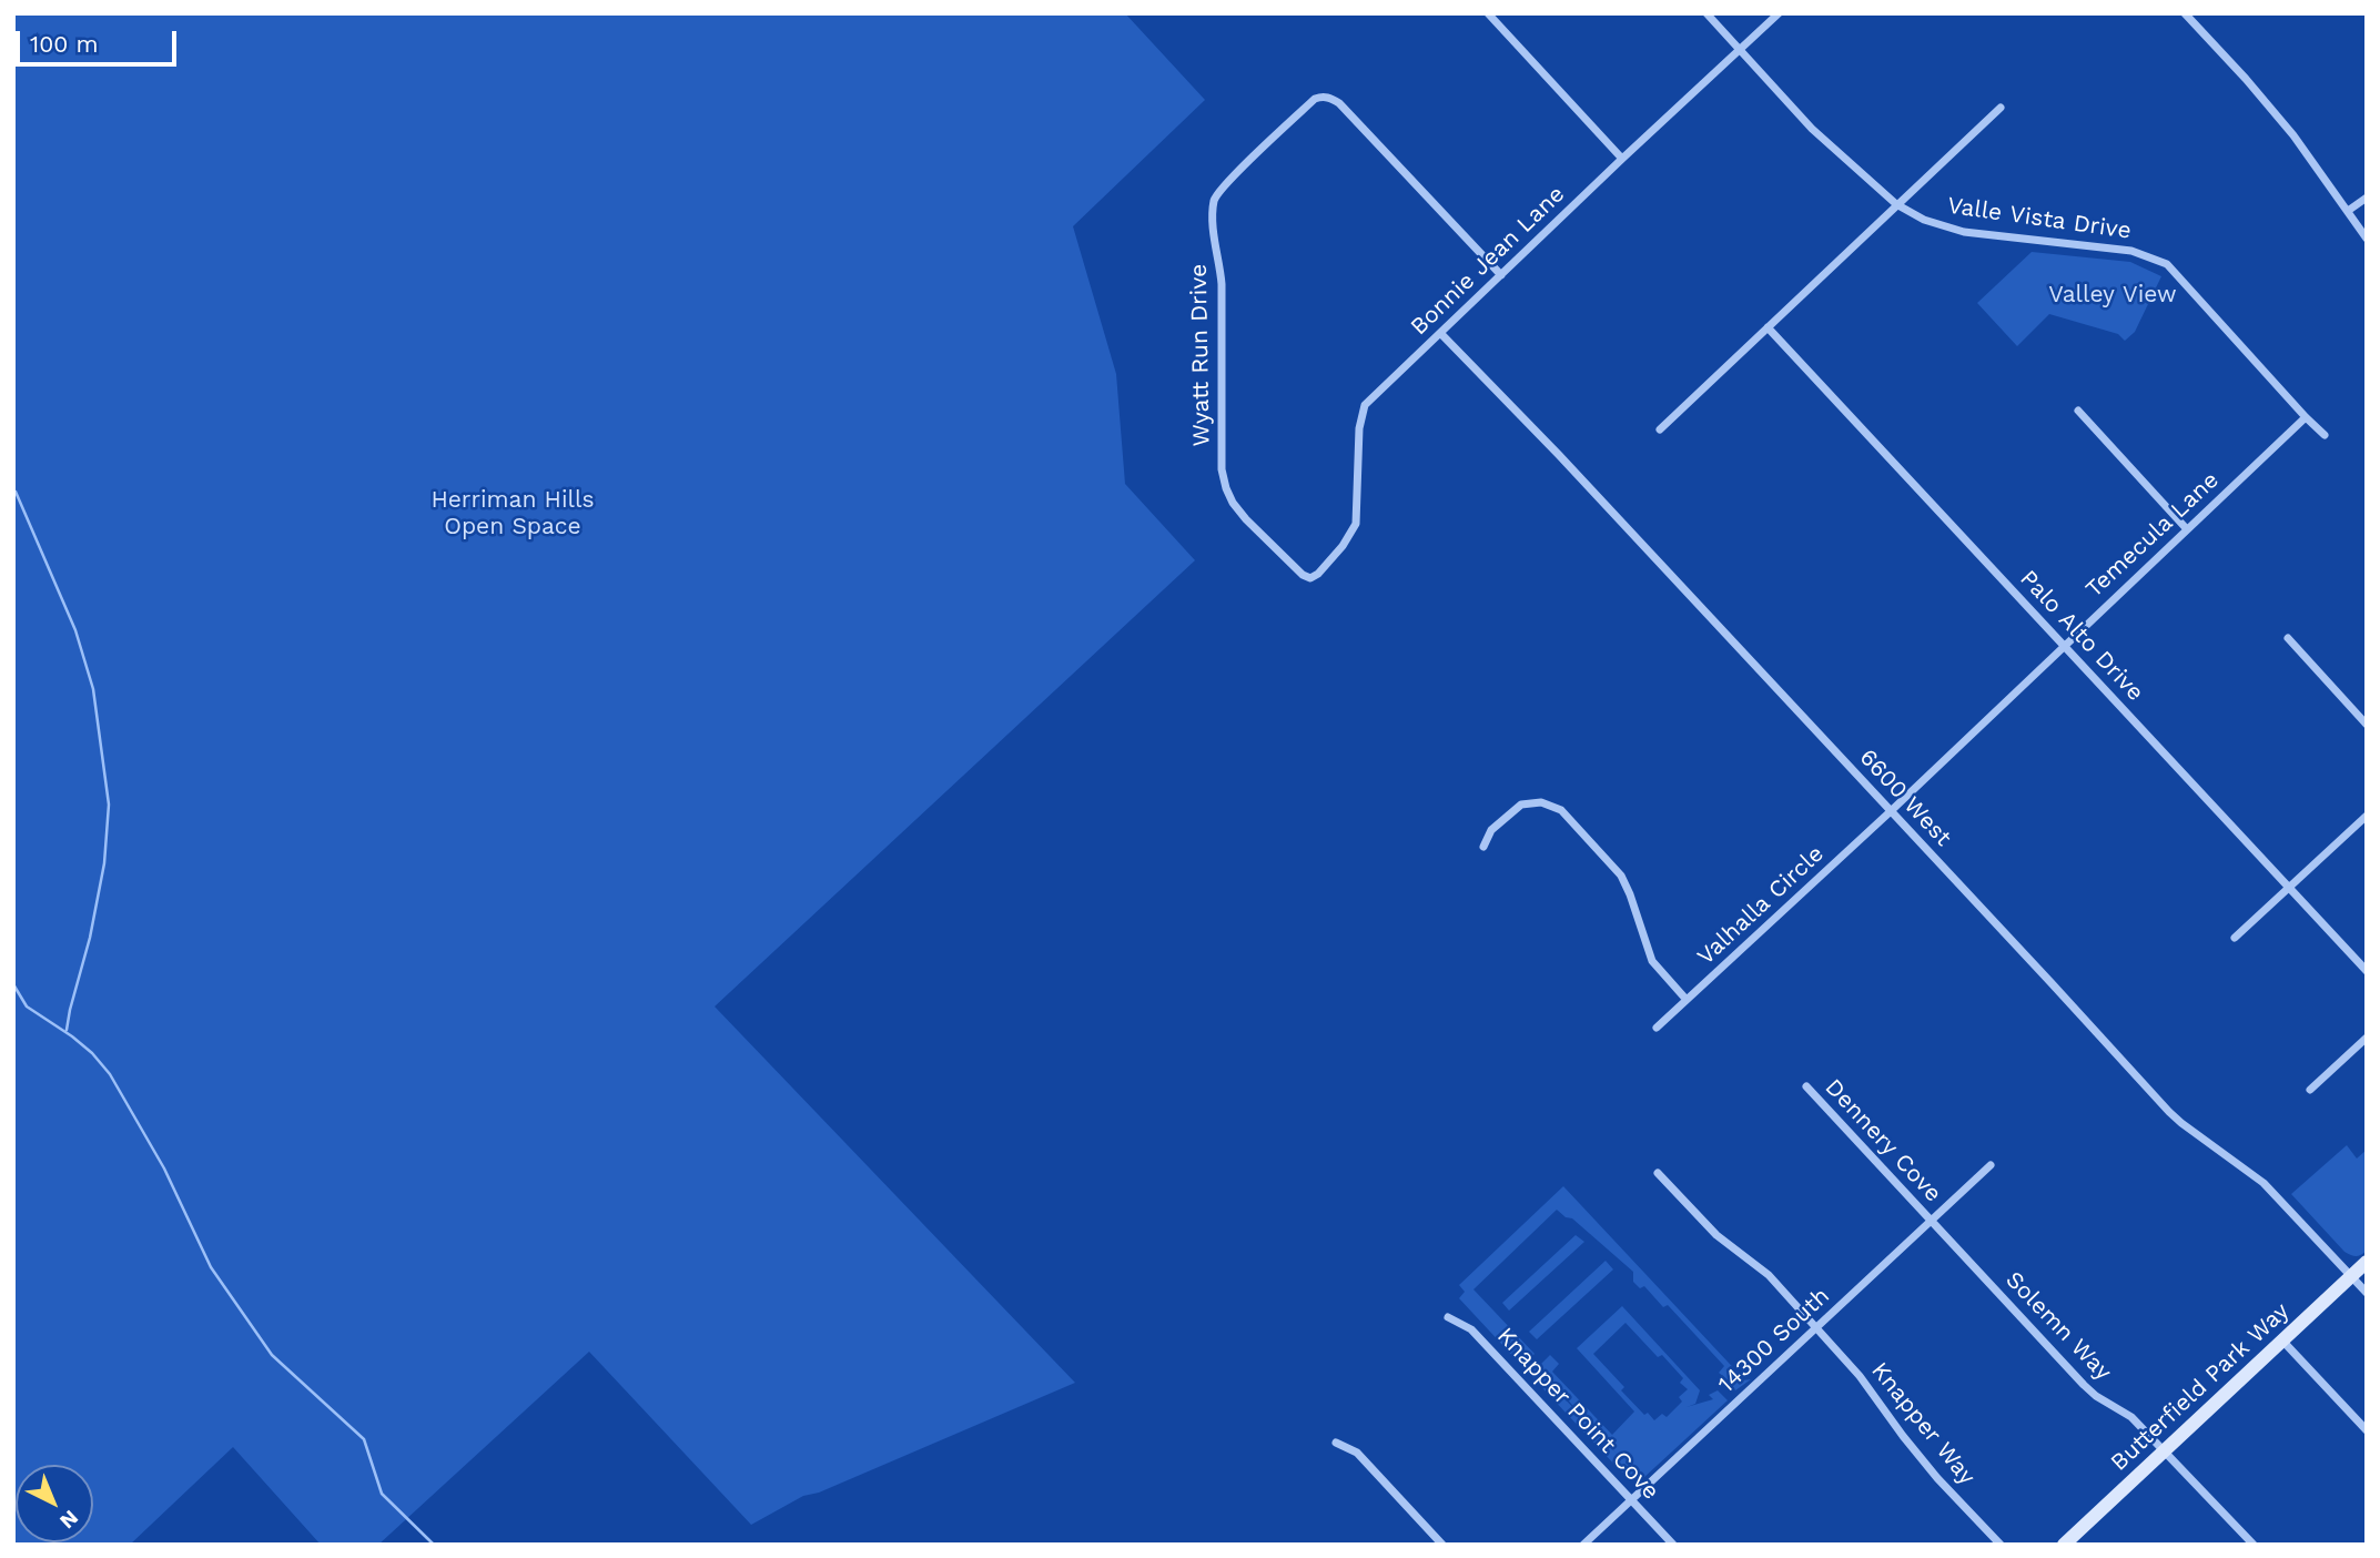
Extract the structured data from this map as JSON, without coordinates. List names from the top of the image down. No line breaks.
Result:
{"streets":{"street":["Valle Vista Drive","Bonnie Jean Lane","Wyatt Run Drive","Temecula Lane","Palo Alto Drive","6600 West","Valhalla Circle","Dennery Cove","Solemn Way","14300 South","Butterfield Park Way","Knapper Point Cove","Knapper Way"]},"crossings":[["Valle Vista Drive","Bonnie Jean Lane"],["Valle Vista Drive","Temecula Lane"],["Bonnie Jean Lane","Wyatt Run Drive"],["Bonnie Jean Lane","6600 West"],["Temecula Lane","Palo Alto Drive"],["Temecula Lane","6600 West"],["Temecula Lane","Valhalla Circle"],["6600 West","Valhalla Circle"],["6600 West","Butterfield Park Way"],["Dennery Cove","Solemn Way"],["Dennery Cove","14300 South"],["Solemn Way","14300 South"],["Solemn Way","Butterfield Park Way"],["14300 South","Knapper Point Cove"],["14300 South","Knapper Way"]],"parks":["Valley View","Herriman Hills Open Space"],"scale_bar":"100 m","north":"bottom right"}
